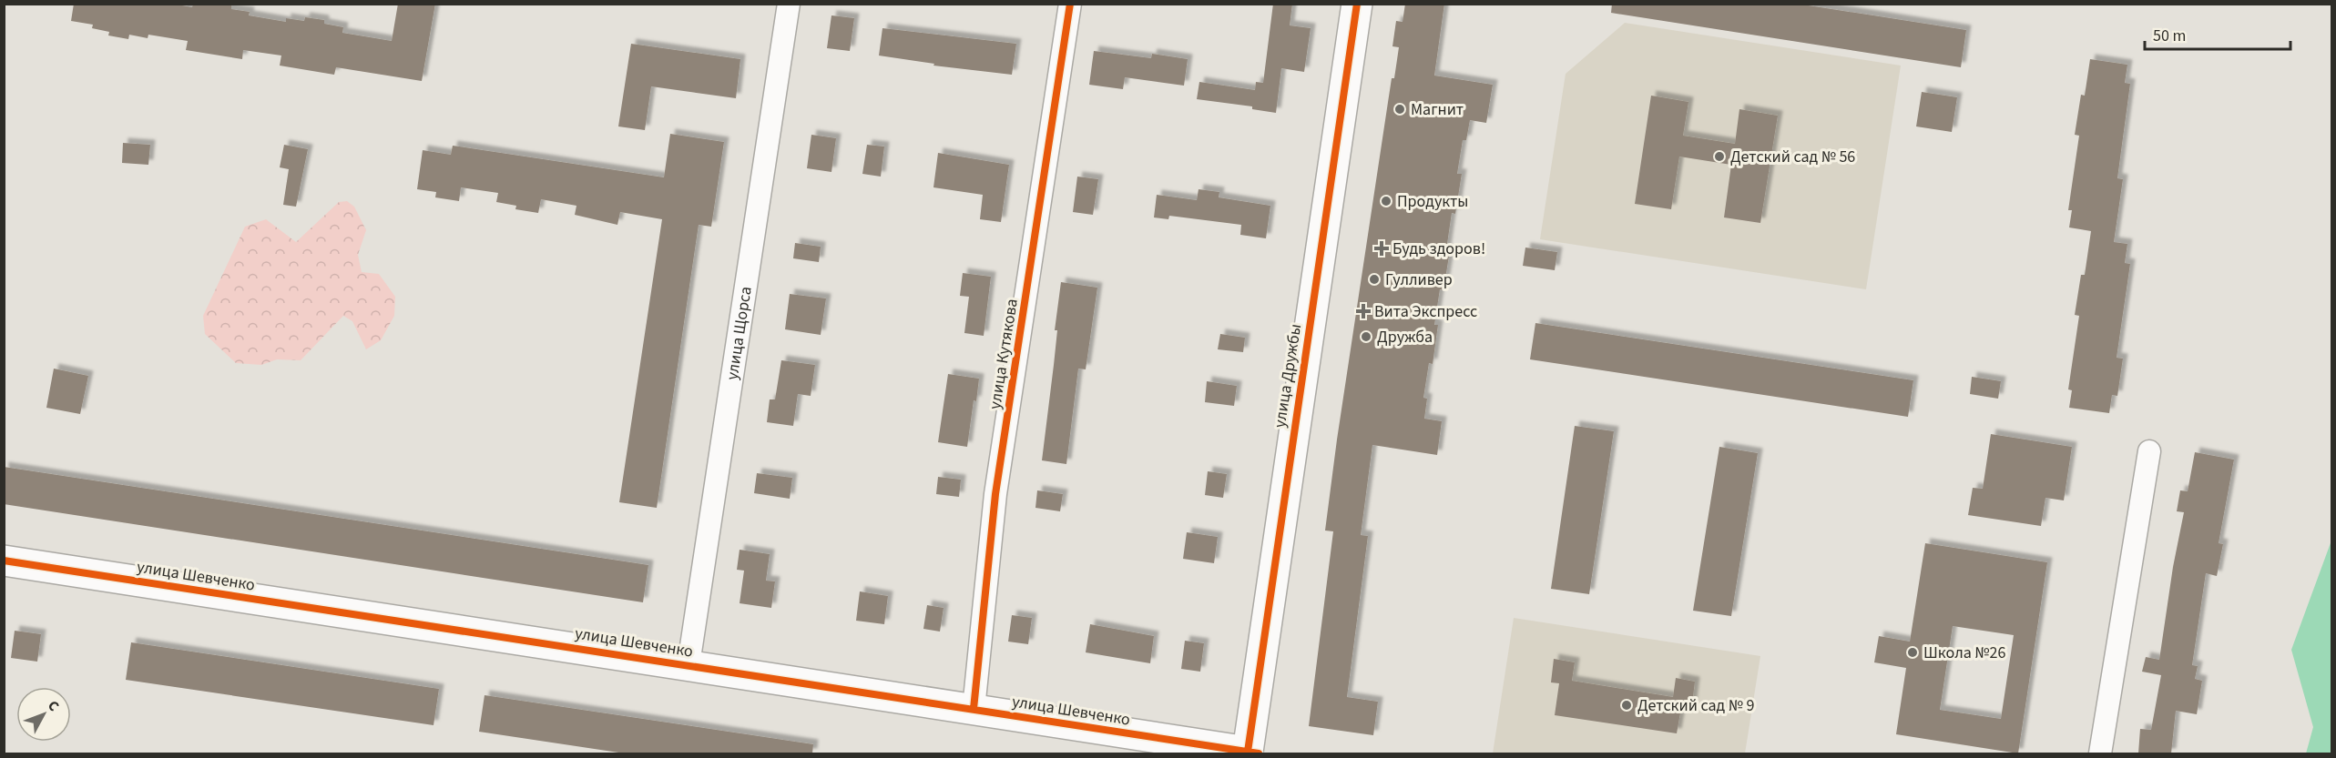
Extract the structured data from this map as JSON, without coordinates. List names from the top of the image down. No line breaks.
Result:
{"streets":{"street":["улица Щорса","улица Кутякова","улица Дружбы","улица Шевченко"]},"crossings":[["улица Щорса","улица Шевченко"],["улица Кутякова","улица Шевченко"],["улица Дружбы","улица Шевченко"]],"places":{"other":["Магнит","Детский сад № 56","Продукты","Гулливер","Дружба","Школа №26","Детский сад № 9"],"health":["Будь здоров!","Вита Экспресс"]},"scale_bar":"50 m","north":"top right"}
